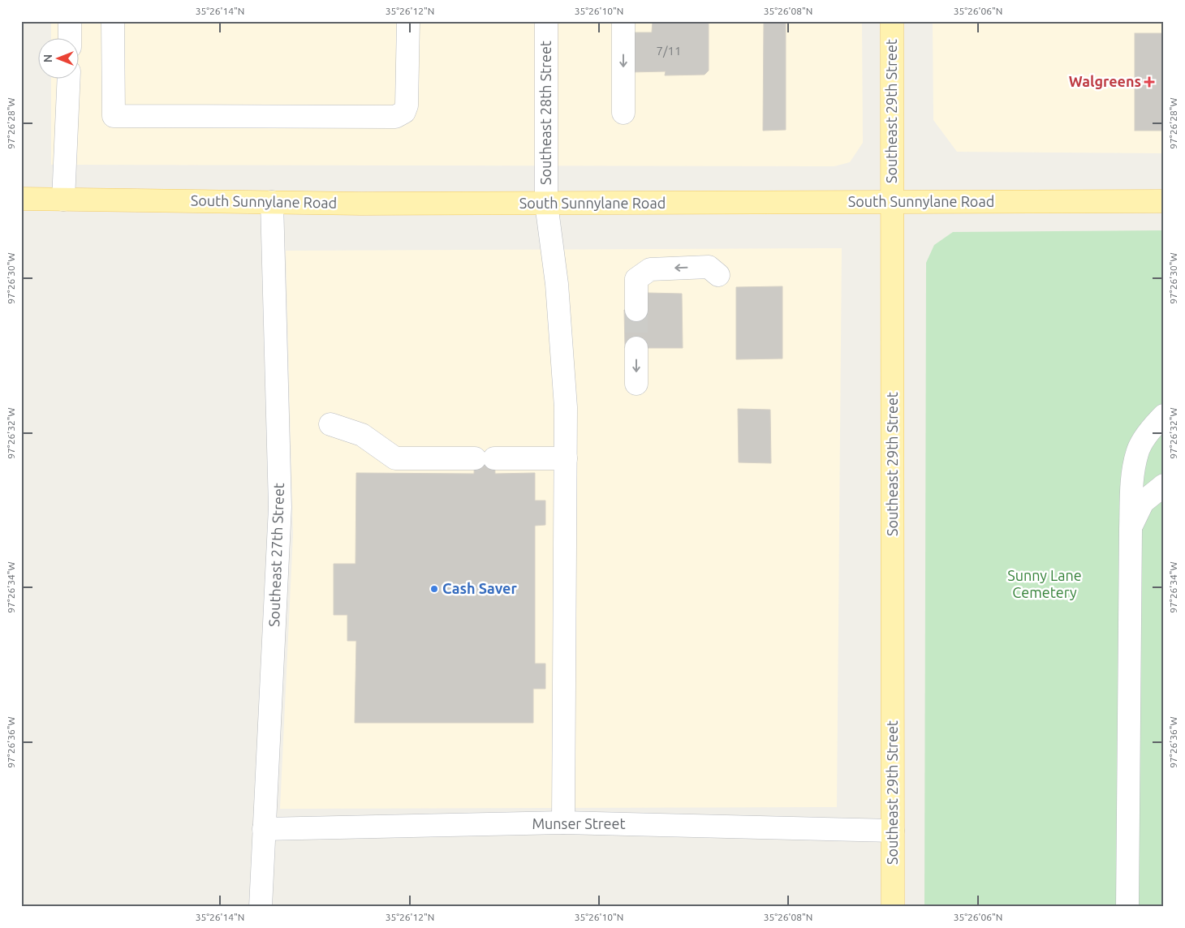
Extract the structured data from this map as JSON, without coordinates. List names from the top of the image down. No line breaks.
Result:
{"streets":{"main road":["Southeast 29th Street","South Sunnylane Road"],"street":["Southeast 28th Street","Southeast 27th Street","Munser Street"]},"crossings":[["Southeast 29th Street","South Sunnylane Road"],["Southeast 29th Street","Munser Street"],["Southeast 28th Street","South Sunnylane Road"],["Southeast 28th Street","Munser Street"],["South Sunnylane Road","Southeast 27th Street"],["Southeast 27th Street","Munser Street"]],"parks":["Sunny Lane Cemetery"],"places":{"health":["Walgreens"],"other":["Cash Saver"]},"house_numbers":["7/11"],"north":"left","coordinates":["35°26'14\"N","35°26'12\"N","35°26'10\"N","35°26'08\"N","35°26'06\"N","97°26'28\"W","97°26'30\"W","97°26'32\"W","97°26'34\"W","97°26'36\"W"]}
